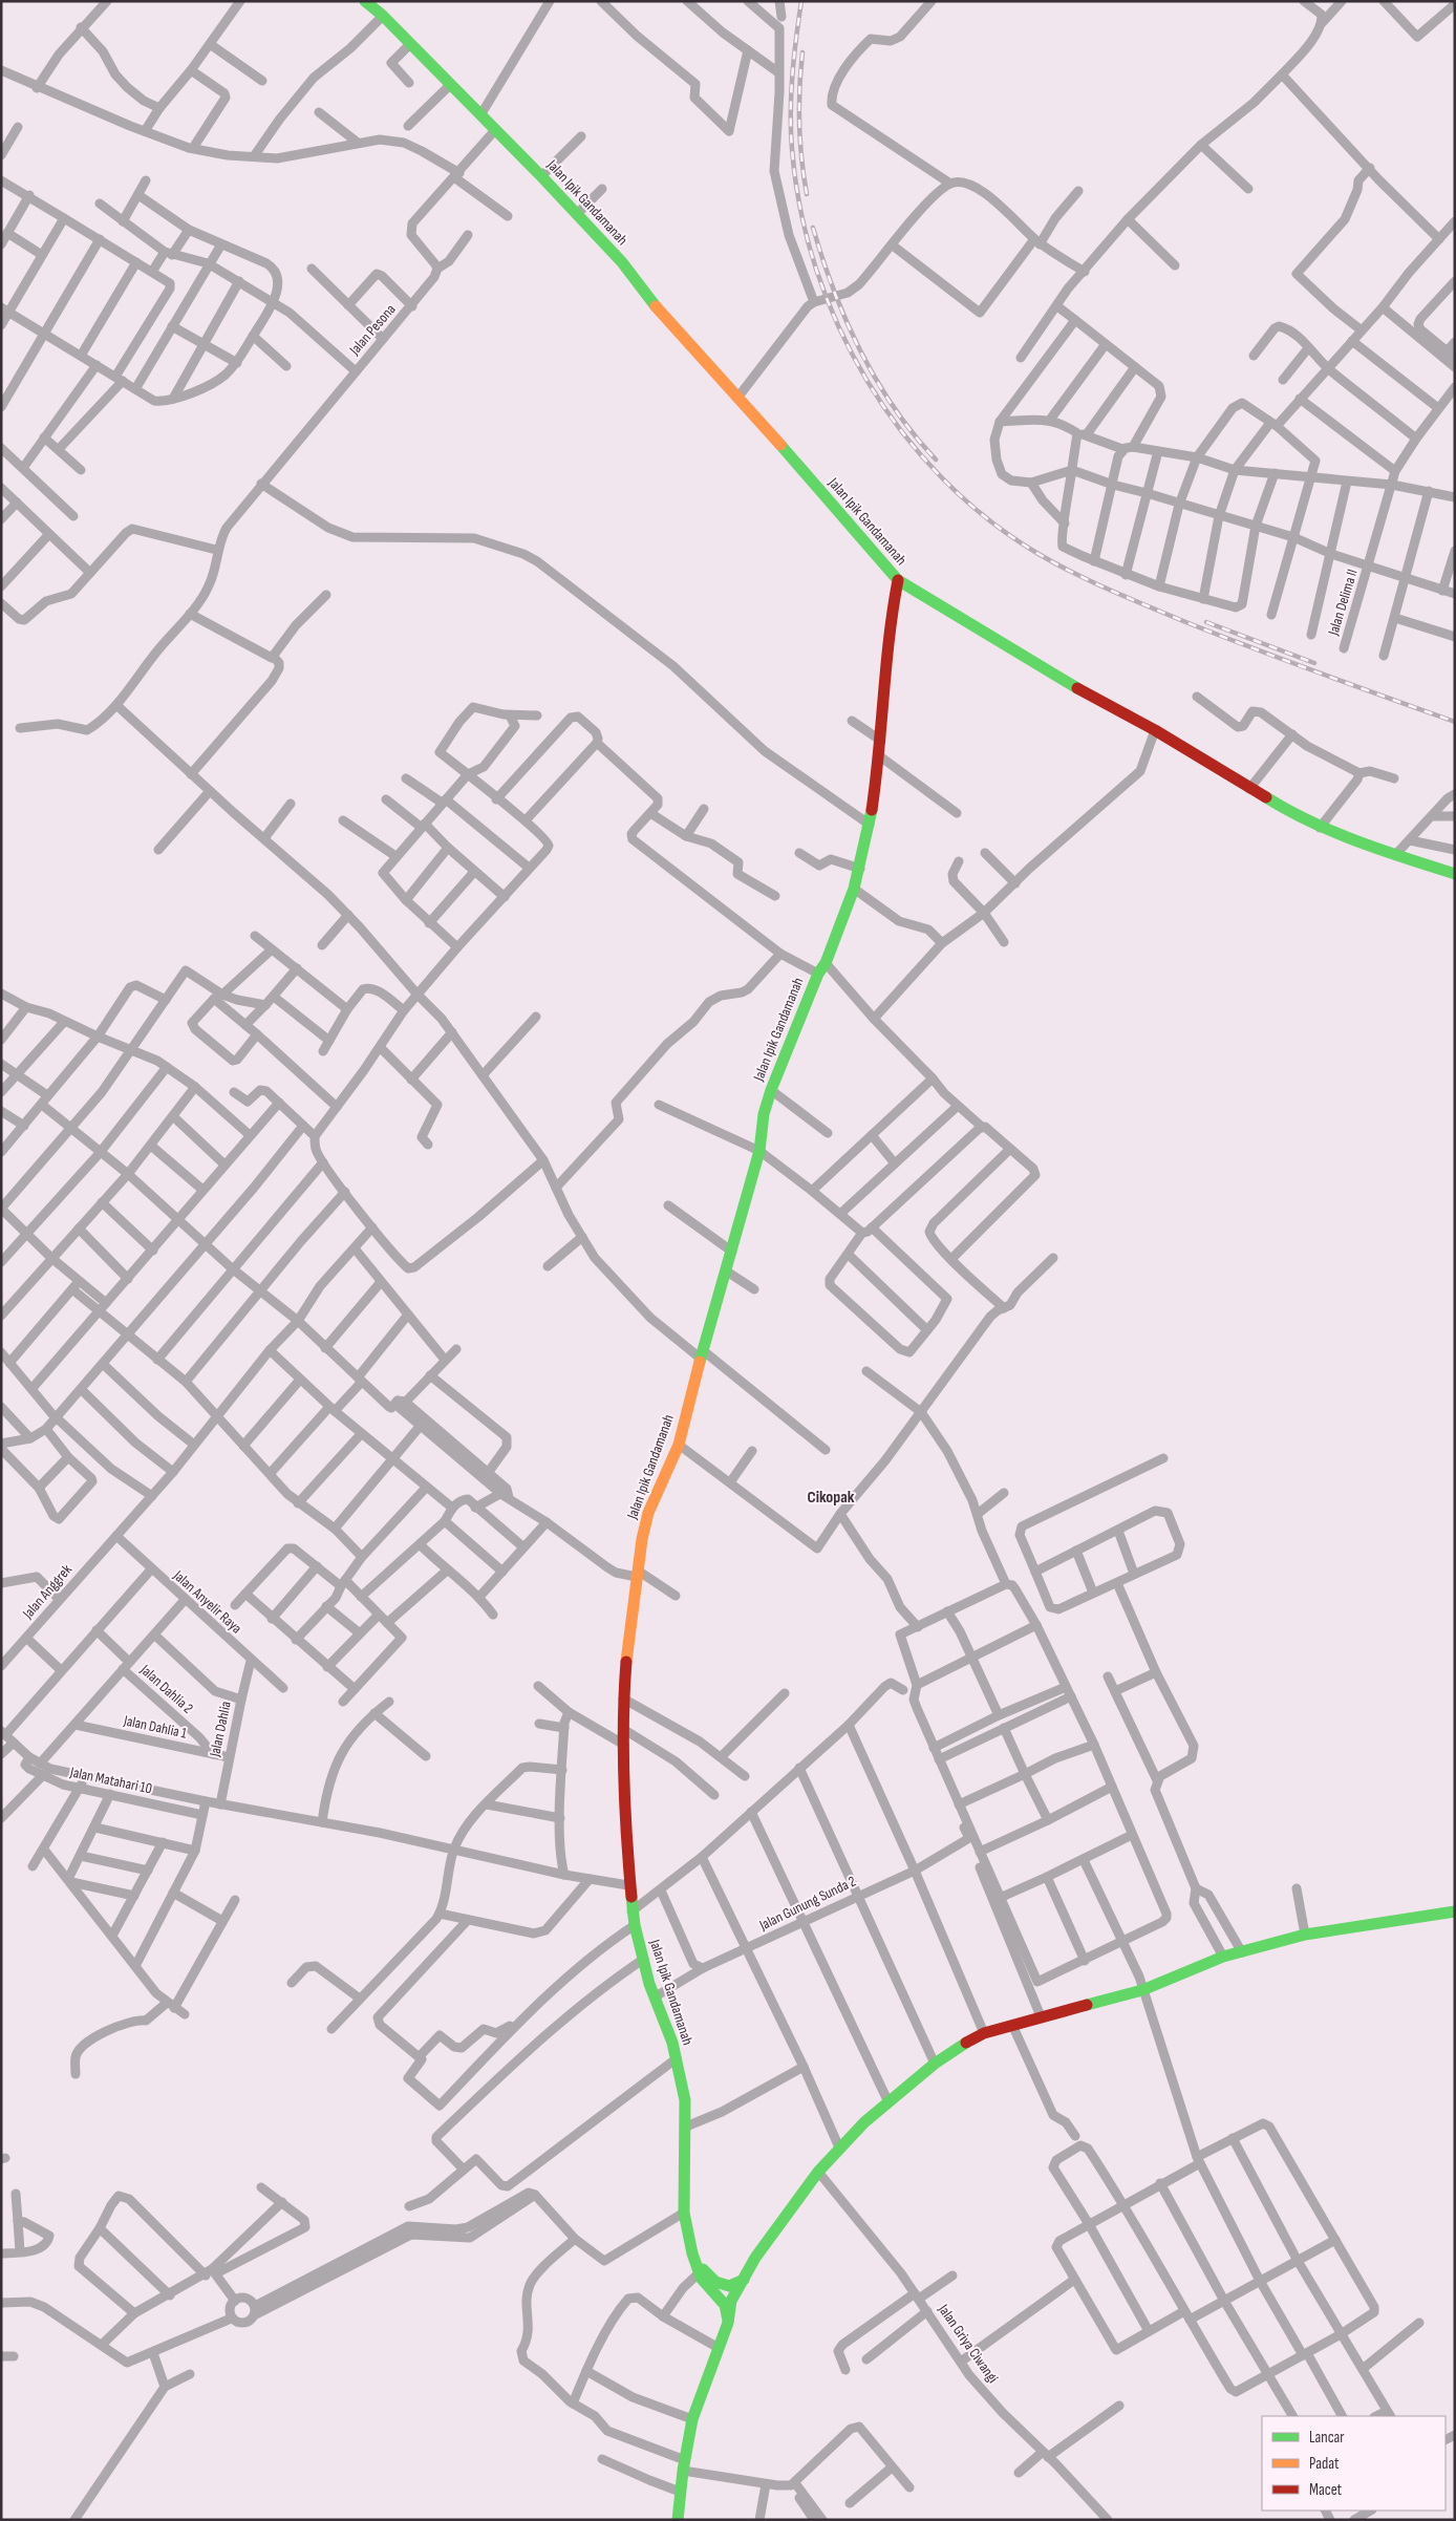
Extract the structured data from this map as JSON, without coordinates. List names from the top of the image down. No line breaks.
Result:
{"streets":{"street":["Jalan Ipik Gandamanah","Jalan Pesona","Jalan Delima II","Jalan Anggrek","Jalan Anyelir Raya","Jalan Dahlia 2","Jalan Dahlia 1","Jalan Dahlia","Jalan Matahari 10","Jalan Gunung Sunda 2","Jalan Griya Ciwangi"]},"crossings":[["Jalan Ipik Gandamanah","Jalan Gunung Sunda 2"],["Jalan Anggrek","Jalan Anyelir Raya"],["Jalan Anyelir Raya","Jalan Dahlia"],["Jalan Dahlia 2","Jalan Dahlia 1"],["Jalan Dahlia 1","Jalan Dahlia"]],"districts":["Cikopak"],"legend":["Lancar","Padat","Macet"]}
